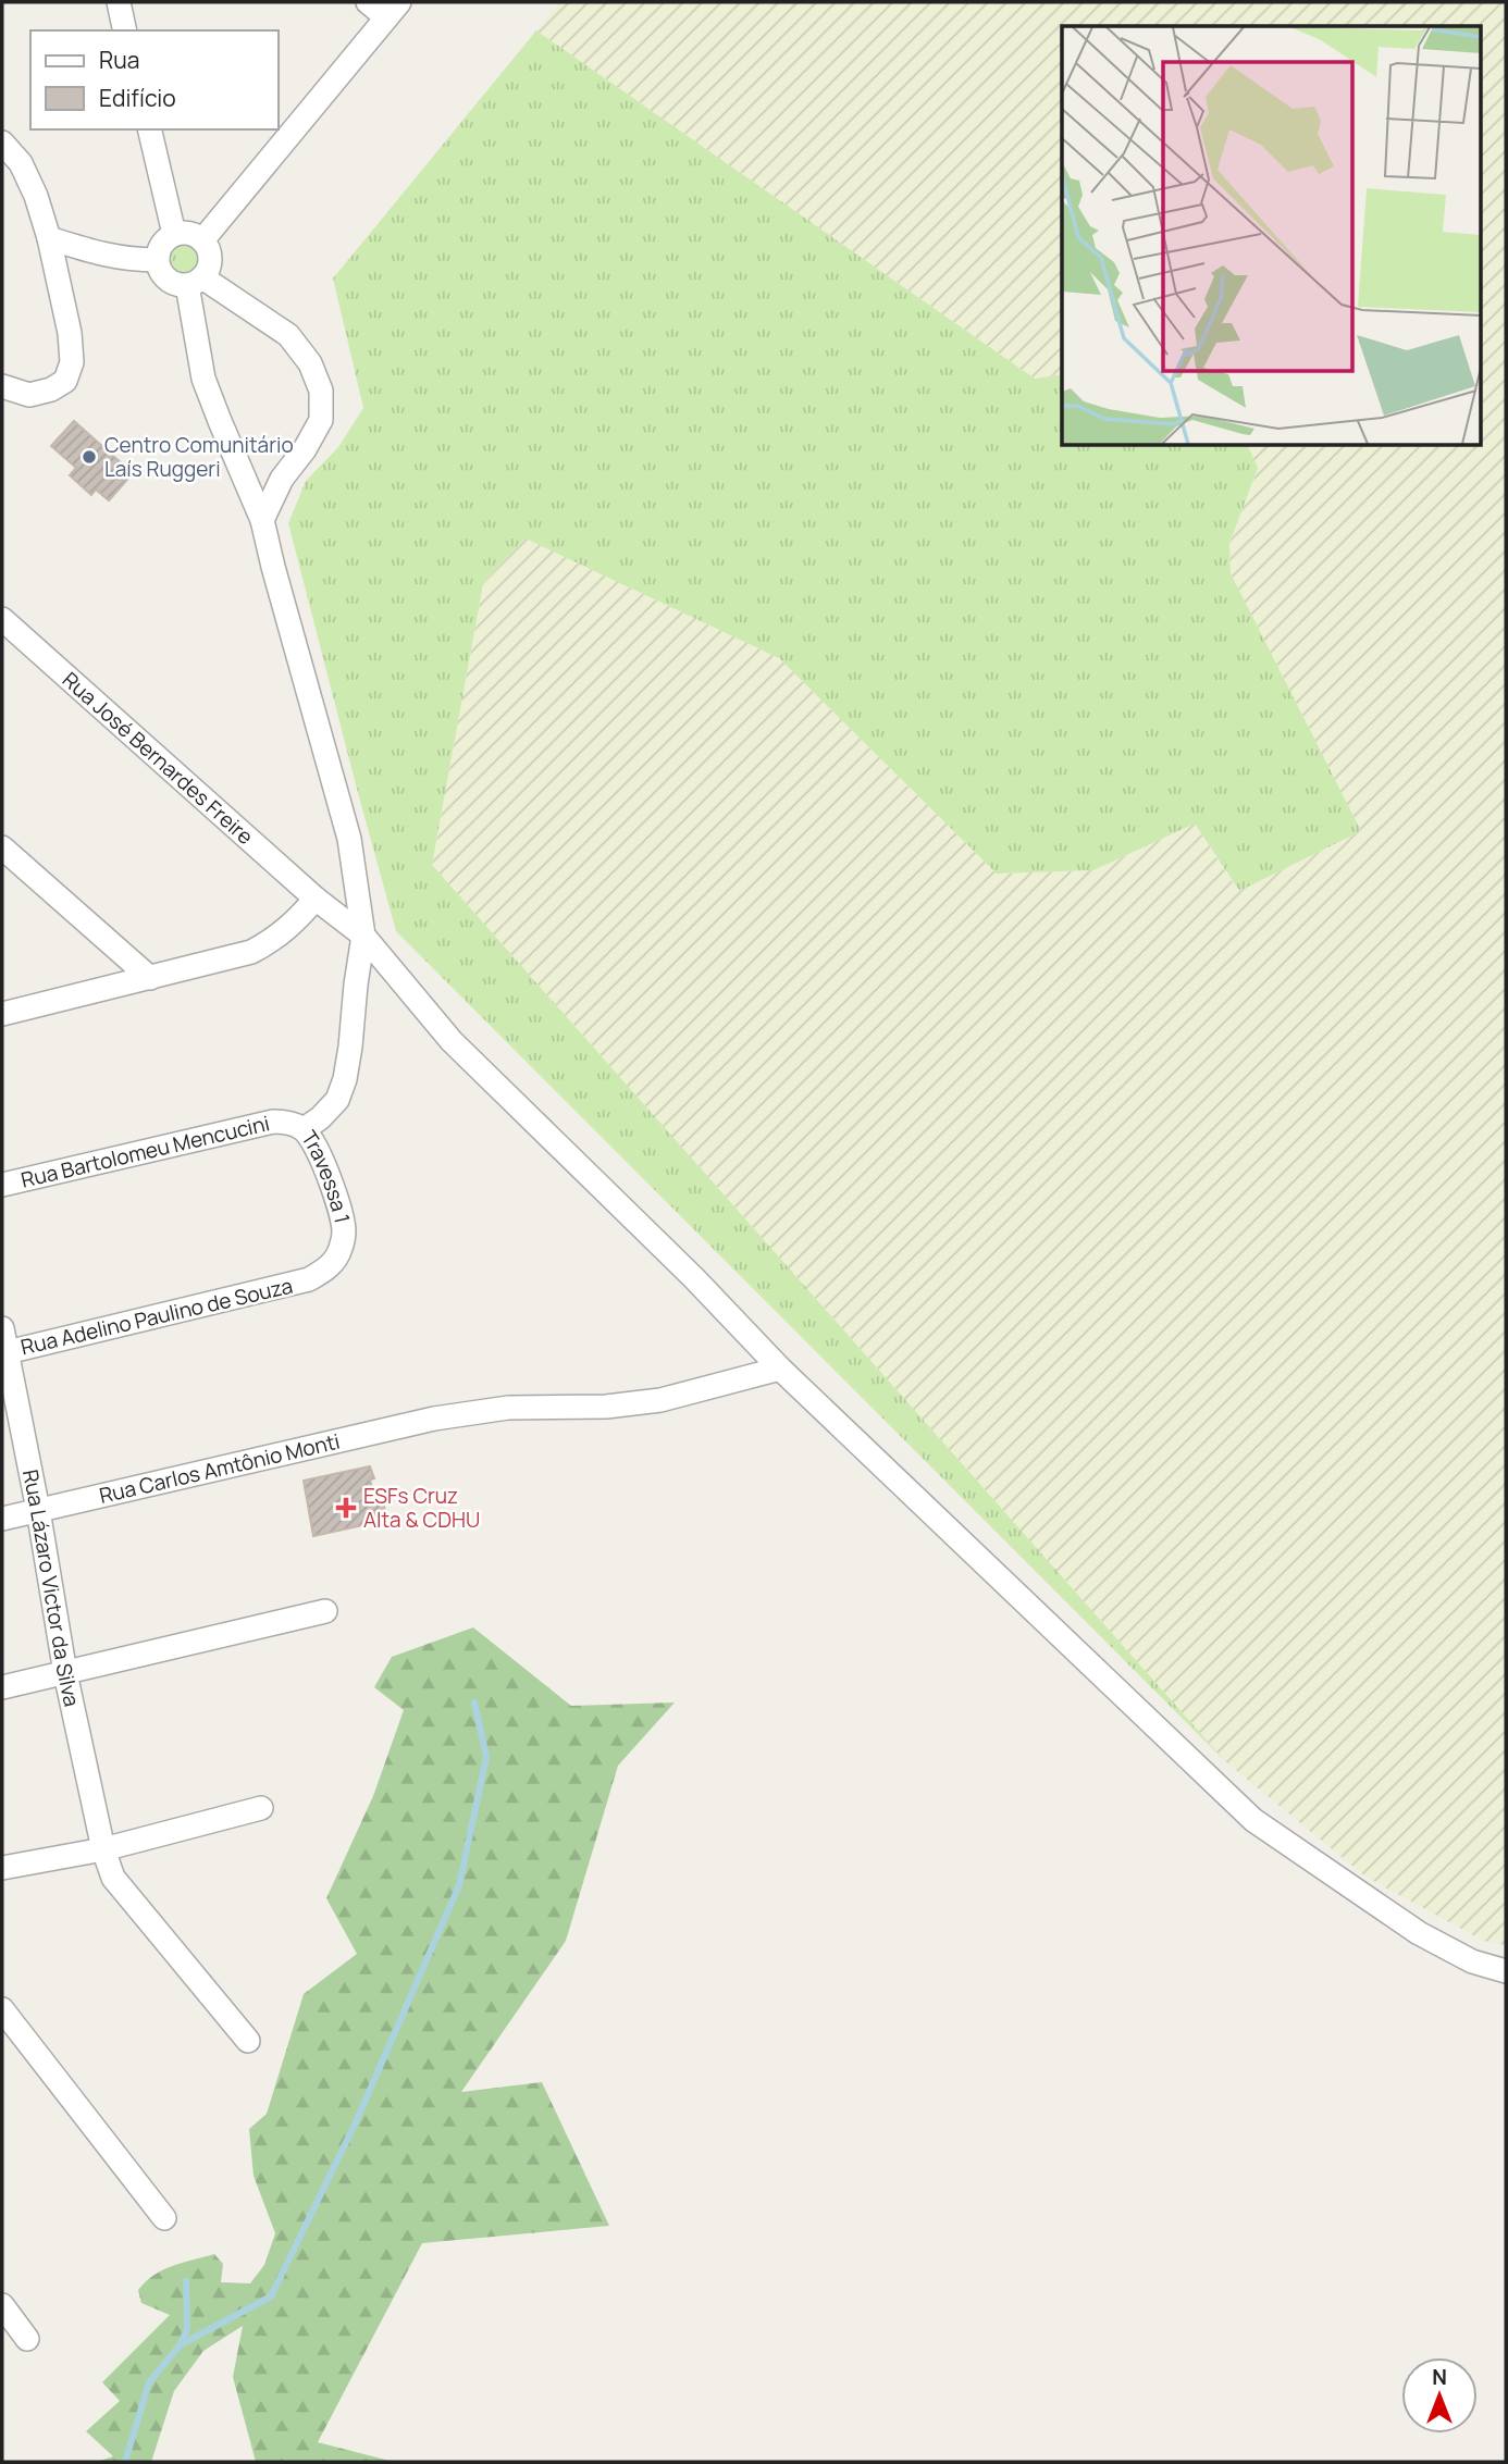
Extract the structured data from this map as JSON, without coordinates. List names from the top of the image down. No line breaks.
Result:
{"streets":{"street":["Rua José Bernardes Freire","Rua Bartolomeu Mencucini","Travessa 1","Rua Adelino Paulino de Souza","Rua Carlos Amtônio Monti","Rua Lázaro Victor da Silva"]},"crossings":[["Rua José Bernardes Freire","Rua Carlos Amtônio Monti"],["Rua Bartolomeu Mencucini","Travessa 1"],["Travessa 1","Rua Adelino Paulino de Souza"],["Rua Adelino Paulino de Souza","Rua Lázaro Victor da Silva"],["Rua Carlos Amtônio Monti","Rua Lázaro Victor da Silva"]],"places":{"other":["Centro Comunitário Laís Ruggeri"],"health":["ESFs Cruz Alta & CDHU"]},"legend":["Rua","Edifício"],"north":"top"}
